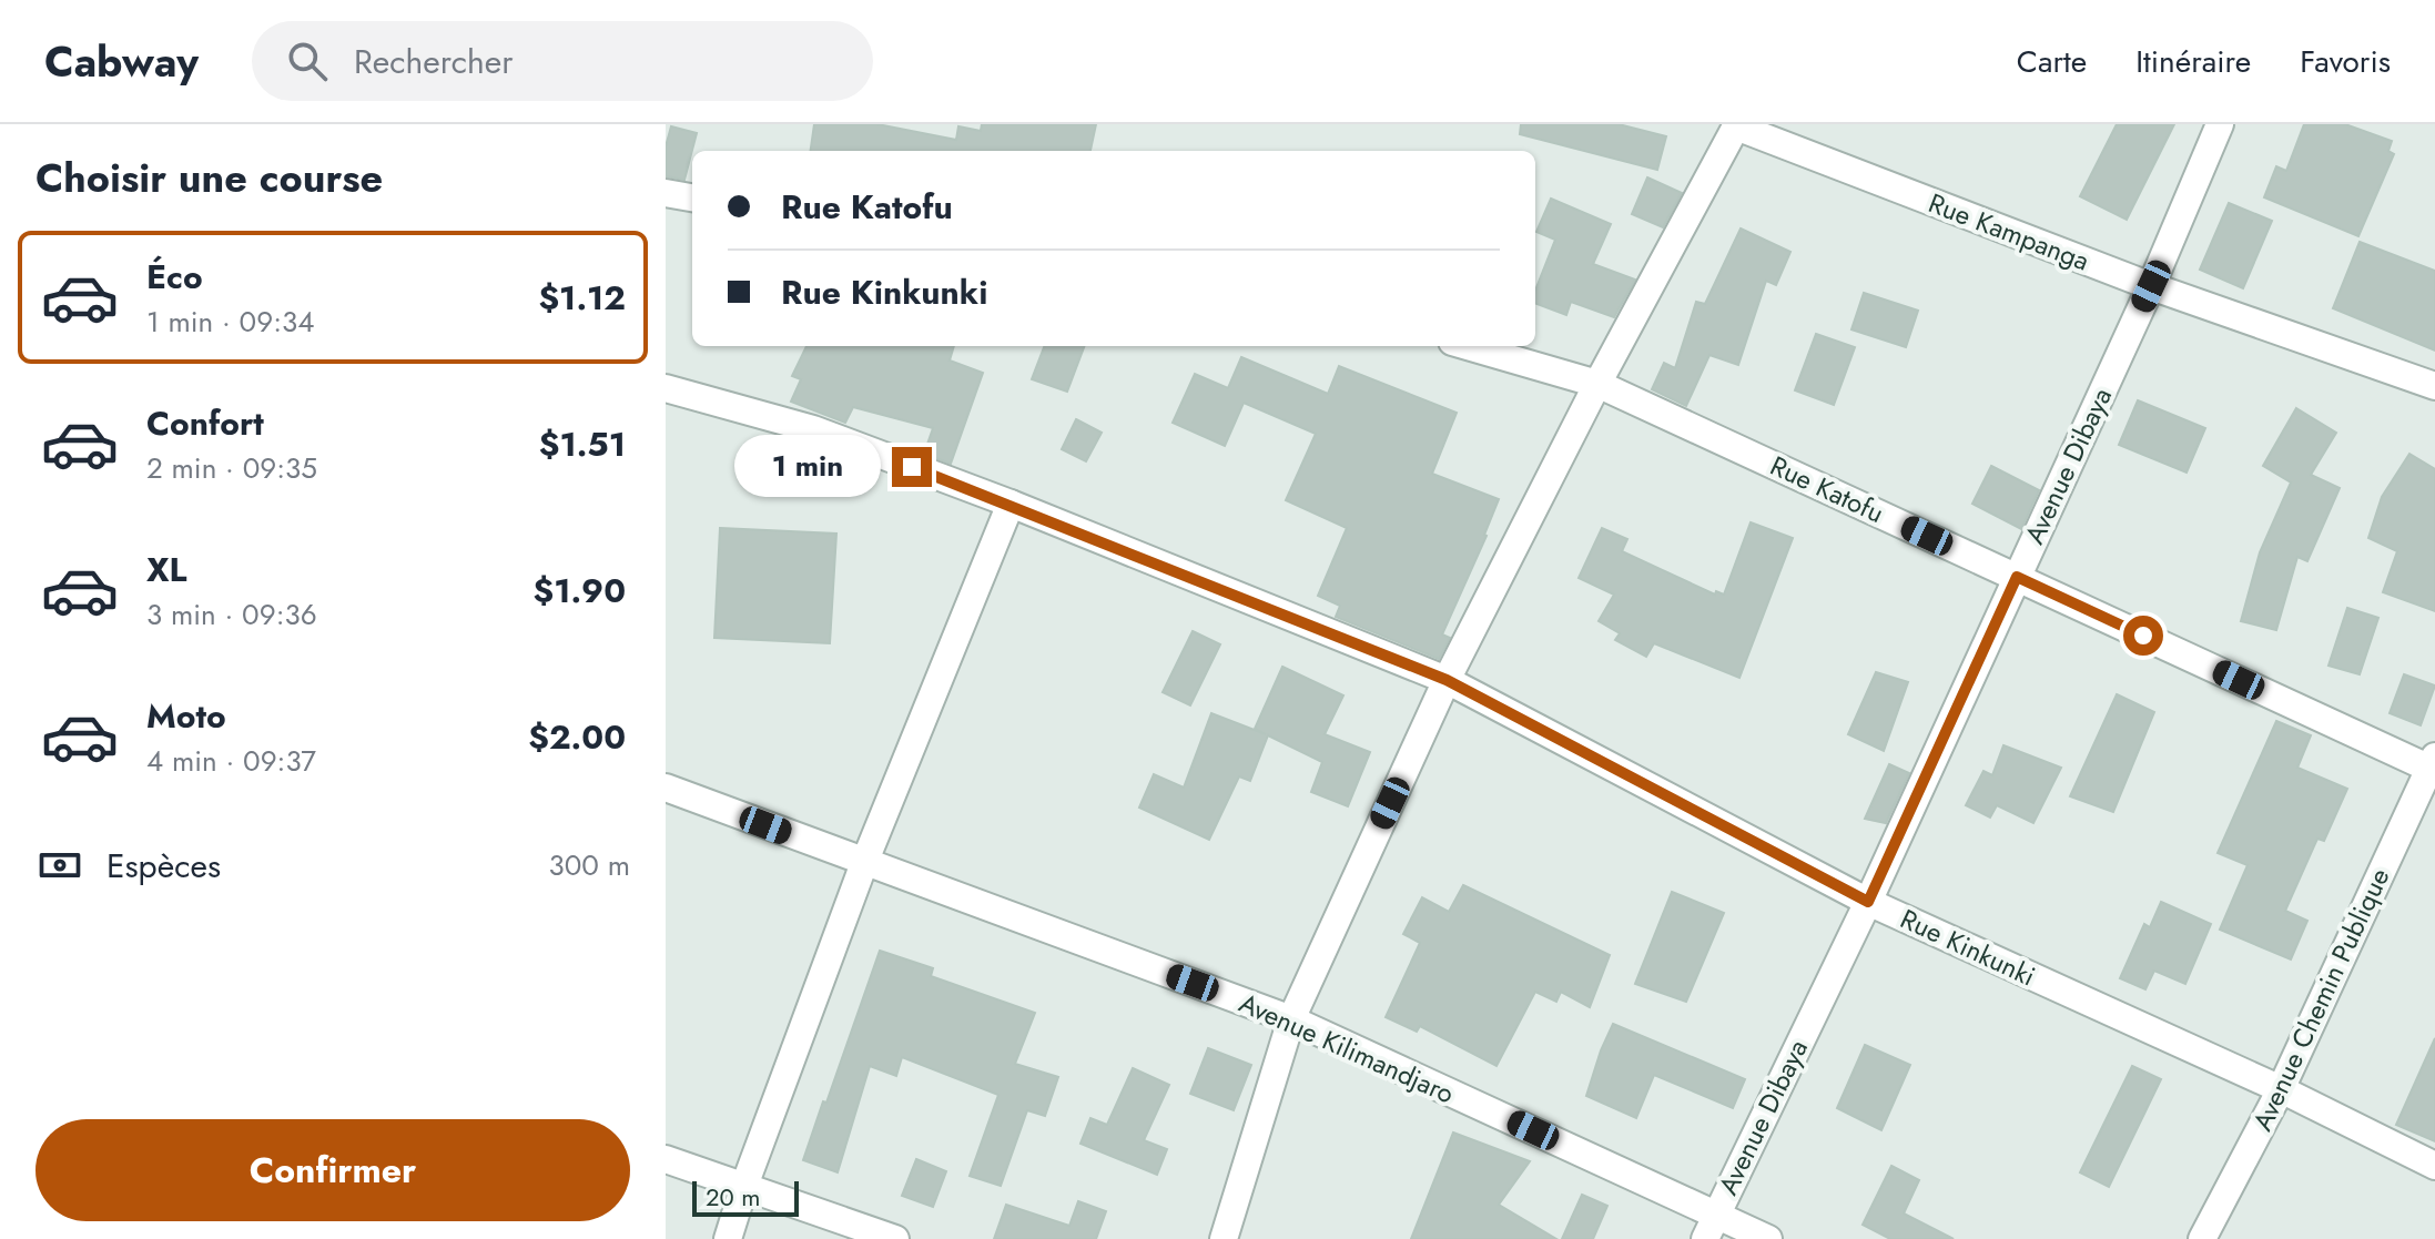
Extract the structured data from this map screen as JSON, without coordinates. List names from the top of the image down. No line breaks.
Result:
{"streets":{"street":["Rue Kampanga","Avenue Dibaya","Rue Katofu","Rue Kinkunki","Avenue Chemin Publique","Avenue Kilimandjaro"]},"crossings":[["Rue Kampanga","Avenue Dibaya"],["Avenue Dibaya","Rue Katofu"],["Avenue Dibaya","Rue Kinkunki"],["Avenue Dibaya","Avenue Kilimandjaro"],["Rue Katofu","Avenue Chemin Publique"],["Rue Kinkunki","Avenue Chemin Publique"]],"scale_bar":"20 m","page":{"header":"Cabway","search":"Rechercher","nav":["Carte","Itinéraire","Favoris"],"heading":"Choisir une course","banner":["Rue Katofu","Rue Kinkunki"],"list":[{"name":"Éco","note":"1 min · 09:34","value":"$1.12"},{"name":"Confort","note":"2 min · 09:35","value":"$1.51"},{"name":"XL","note":"3 min · 09:36","value":"$1.90"},{"name":"Moto","note":"4 min · 09:37","value":"$2.00"}],"bubble":"1 min","pay":["Espèces","300 m"],"buttons":"Confirmer","scale":"20 m"}}
